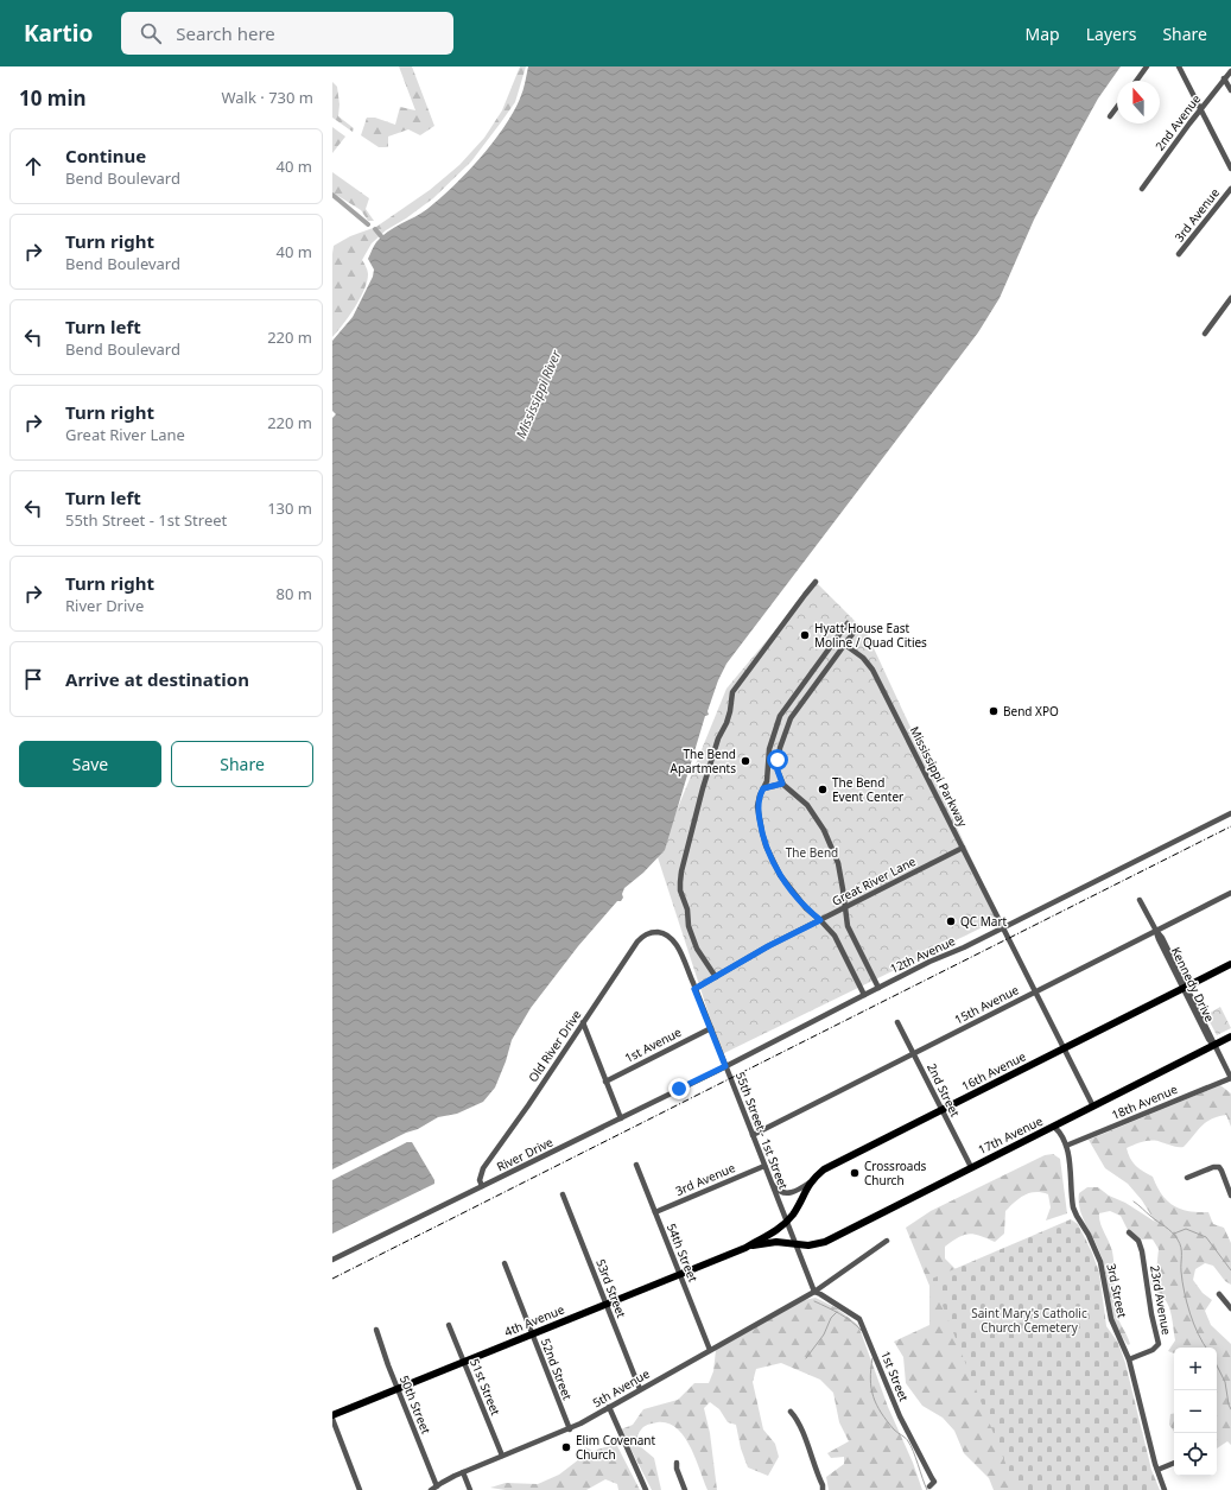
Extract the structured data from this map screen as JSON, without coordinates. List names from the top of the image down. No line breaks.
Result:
{"streets":{"main road":["16th Avenue","17th Avenue","4th Avenue"],"street":["2nd Avenue","3rd Avenue","Mississippi Parkway","Great River Lane","12th Avenue","Kennedy Drive","15th Avenue","1st Avenue","Old River Drive","2nd Street","18th Avenue","55th Street - 1st Street","River Drive","54th Street","53rd Street","3rd Street","23rd Avenue","52nd Street","1st Street","51st Street","5th Avenue","50th Street"]},"crossings":[["3rd Avenue","55th Street - 1st Street"],["3rd Avenue","54th Street"],["Mississippi Parkway","Great River Lane"],["Mississippi Parkway","12th Avenue"],["Great River Lane","55th Street - 1st Street"],["12th Avenue","55th Street - 1st Street"],["12th Avenue","River Drive"],["Kennedy Drive","15th Avenue"],["Kennedy Drive","16th Avenue"],["Kennedy Drive","18th Avenue"],["Kennedy Drive","17th Avenue"],["15th Avenue","2nd Street"],["15th Avenue","55th Street - 1st Street"],["1st Avenue","55th Street - 1st Street"],["Old River Drive","55th Street - 1st Street"],["Old River Drive","River Drive"],["16th Avenue","2nd Street"],["16th Avenue","55th Street - 1st Street"],["16th Avenue","4th Avenue"],["2nd Street","17th Avenue"],["18th Avenue","3rd Street"],["55th Street - 1st Street","17th Avenue"],["55th Street - 1st Street","River Drive"],["55th Street - 1st Street","4th Avenue"],["55th Street - 1st Street","1st Street"],["55th Street - 1st Street","5th Avenue"],["17th Avenue","3rd Street"],["17th Avenue","4th Avenue"],["54th Street","4th Avenue"],["54th Street","5th Avenue"],["53rd Street","4th Avenue"],["53rd Street","5th Avenue"],["3rd Street","23rd Avenue"],["4th Avenue","52nd Street"],["4th Avenue","51st Street"],["4th Avenue","50th Street"],["52nd Street","5th Avenue"],["1st Street","5th Avenue"],["51st Street","5th Avenue"],["5th Avenue","50th Street"]],"water":["Mississippi River"],"parks":["The Bend","Saint Mary's Catholic Church Cemetery"],"places":["Hyatt House East Moline / Quad Cities","Bend XPO","The Bend Apartments","The Bend Event Center","QC Mart","Crossroads Church","Elim Covenant Church"],"north":"top","page":{"header":"Kartio","search":"Search here","nav":["Map","Layers","Share"],"heading":["10 min","Walk · 730 m"],"list":[["Continue","Bend Boulevard","40 m"],["Turn right","Bend Boulevard","40 m"],["Turn left","Bend Boulevard","220 m"],["Turn right","Great River Lane","220 m"],["Turn left","55th Street - 1st Street","130 m"],["Turn right","River Drive","80 m"],"Arrive at destination"],"buttons":["Save","Share"],"map_buttons":["+","−"]}}
